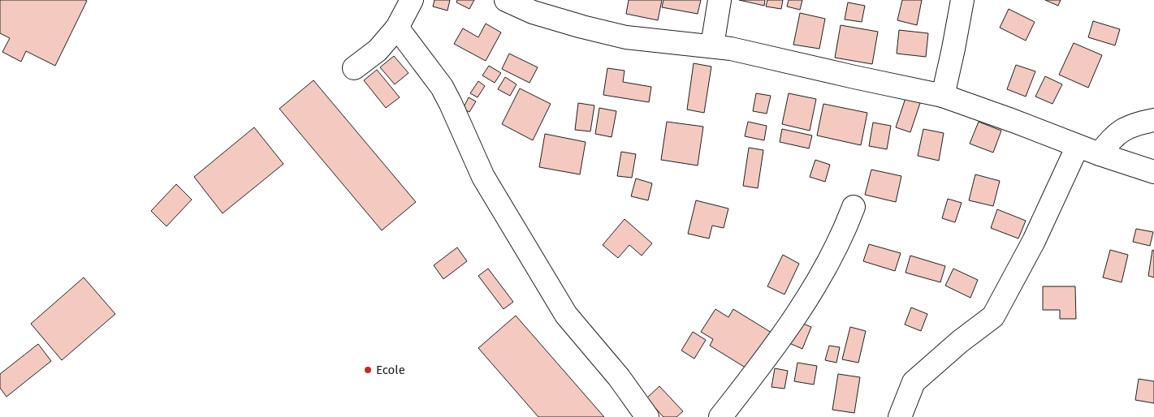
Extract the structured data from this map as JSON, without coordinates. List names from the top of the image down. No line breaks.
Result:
{"places":["Ecole"]}
